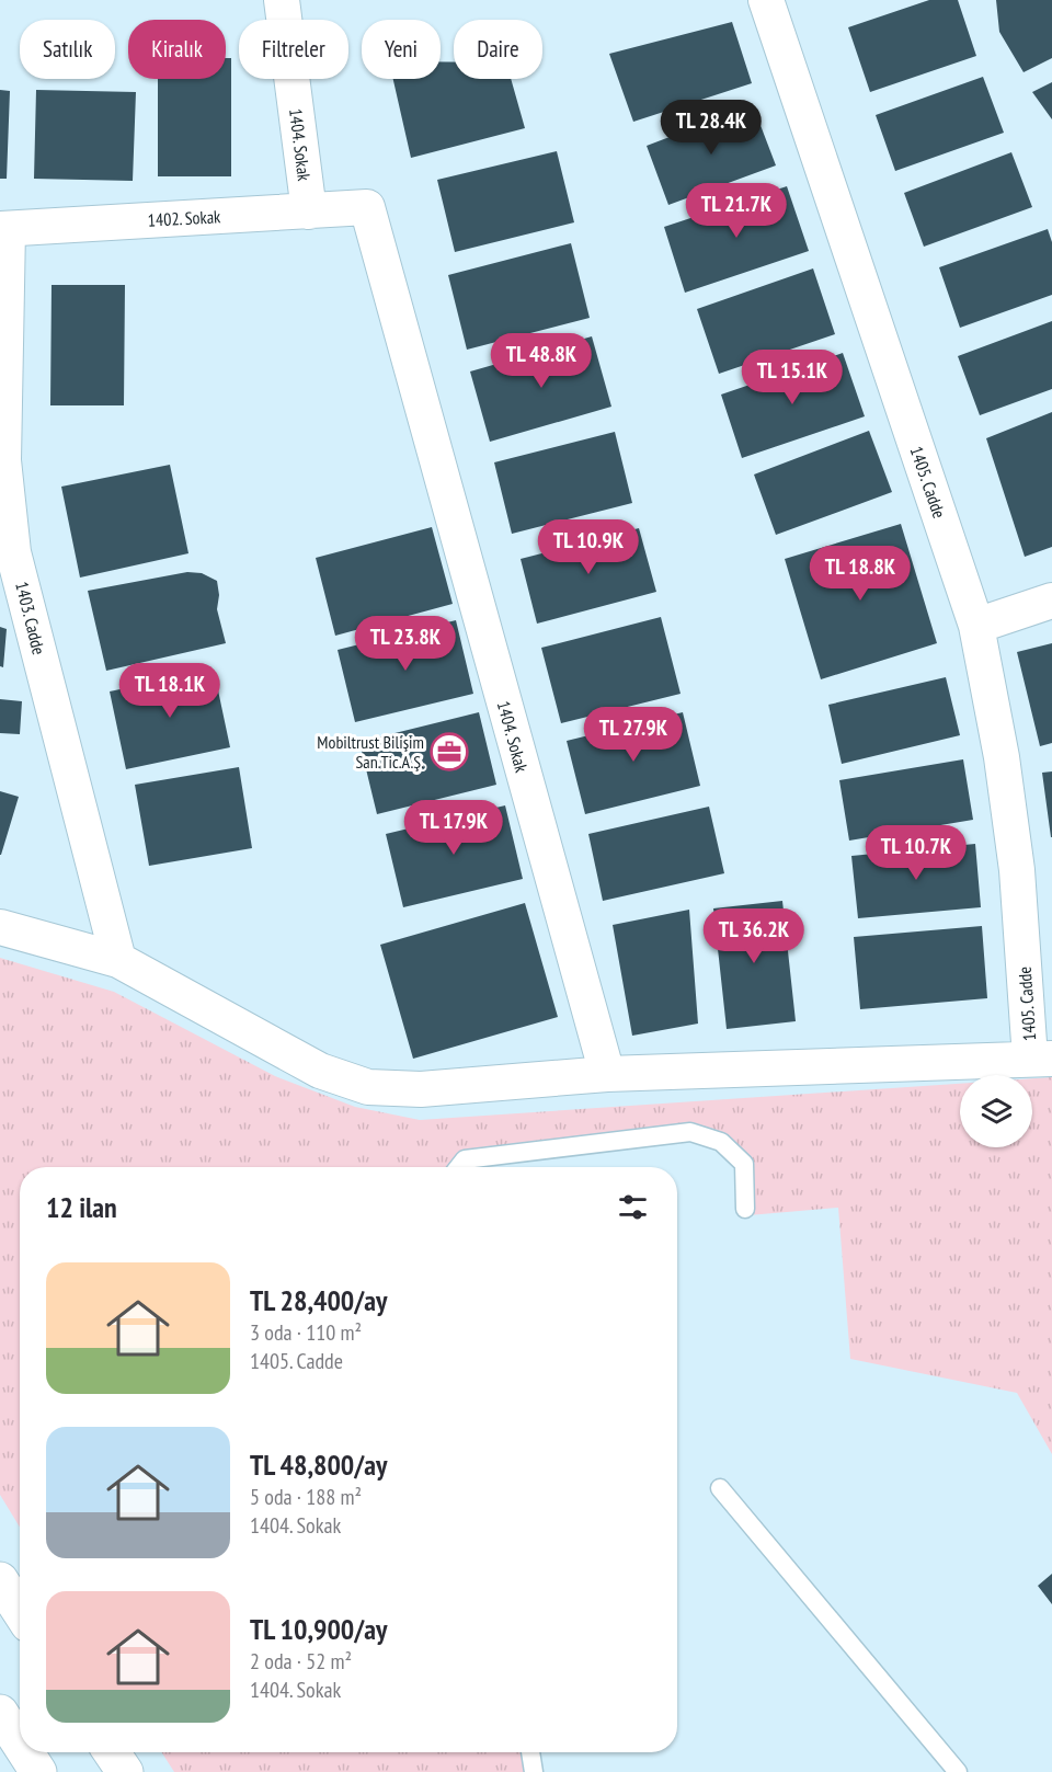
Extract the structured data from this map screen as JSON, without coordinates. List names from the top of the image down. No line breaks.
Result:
{"streets":{"street":["1404. Sokak","1402. Sokak","1405. Cadde","1403. Cadde"]},"crossings":[["1404. Sokak","1402. Sokak"],["1402. Sokak","1403. Cadde"]],"places":{"office":["Mobiltrust Bilişim San.Tic.A.Ş."]},"page":{"chip":["Satılık","Kiralık","Filtreler","Yeni","Daire"],"price":["TL 28.4K","TL 21.7K","TL 48.8K","TL 15.1K","TL 10.9K","TL 18.8K","TL 23.8K","TL 18.1K","TL 27.9K","TL 17.9K","TL 10.7K","TL 36.2K"],"heading":"12 ilan","list":[{"name":"TL 28,400/ay","note":"3 oda · 110 m² · 1405. Cadde"},{"name":"TL 48,800/ay","note":"5 oda · 188 m² · 1404. Sokak"},{"name":"TL 10,900/ay","note":"2 oda · 52 m² · 1404. Sokak"}]}}
